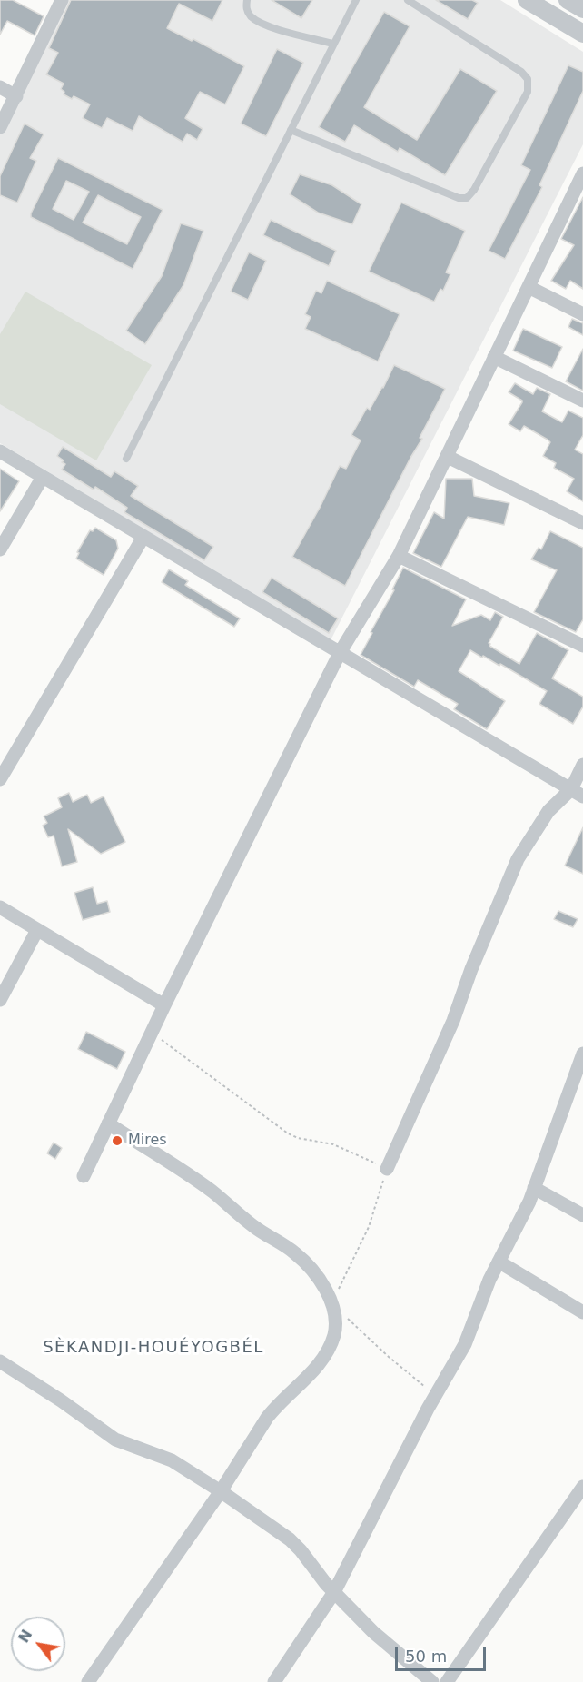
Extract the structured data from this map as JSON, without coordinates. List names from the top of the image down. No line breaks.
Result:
{"districts":["SÈKANDJI-HOUÉYOGBÉL"],"places":["Mires"],"scale_bar":"50 m","north":"top left"}
